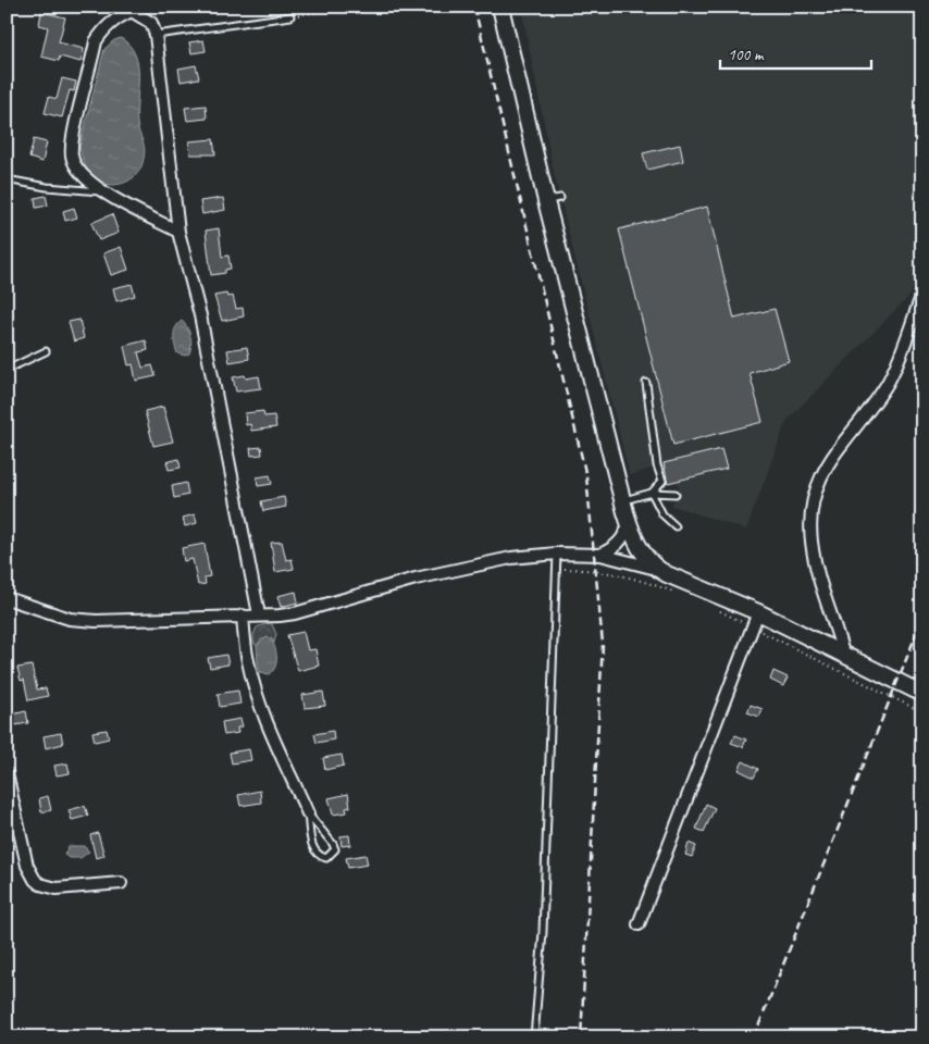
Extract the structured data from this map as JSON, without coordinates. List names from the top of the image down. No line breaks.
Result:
{"scale_bar":"100 m"}
